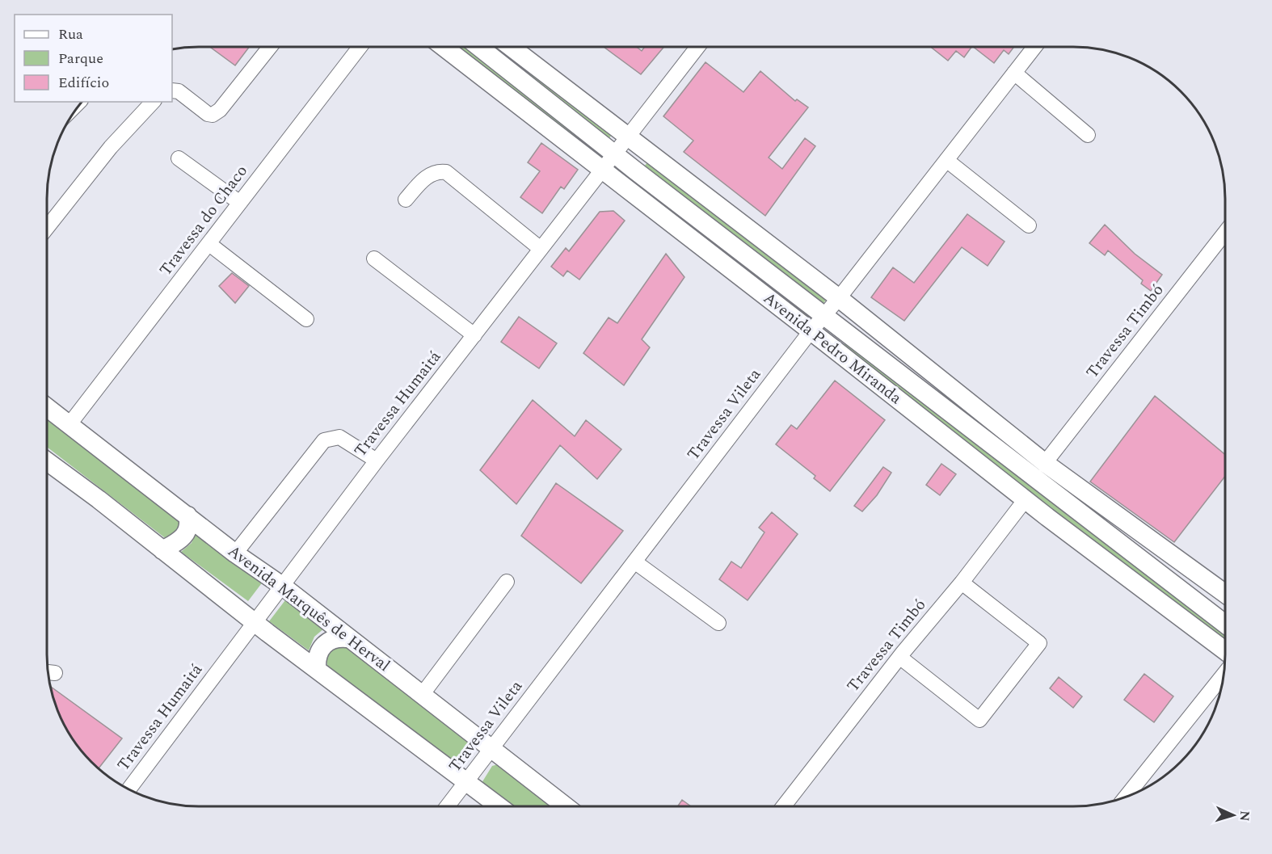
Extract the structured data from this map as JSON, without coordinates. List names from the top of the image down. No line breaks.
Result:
{"streets":{"main road":["Avenida Pedro Miranda","Avenida Marquês de Herval"],"street":["Travessa do Chaco","Travessa Timbó","Travessa Humaitá","Travessa Vileta"]},"crossings":[["Travessa do Chaco","Avenida Marquês de Herval"],["Travessa Timbó","Avenida Pedro Miranda"],["Avenida Pedro Miranda","Travessa Humaitá"],["Avenida Pedro Miranda","Travessa Vileta"],["Travessa Humaitá","Avenida Marquês de Herval"],["Travessa Vileta","Avenida Marquês de Herval"]],"legend":["Rua","Parque","Edifício"],"north":"right"}
